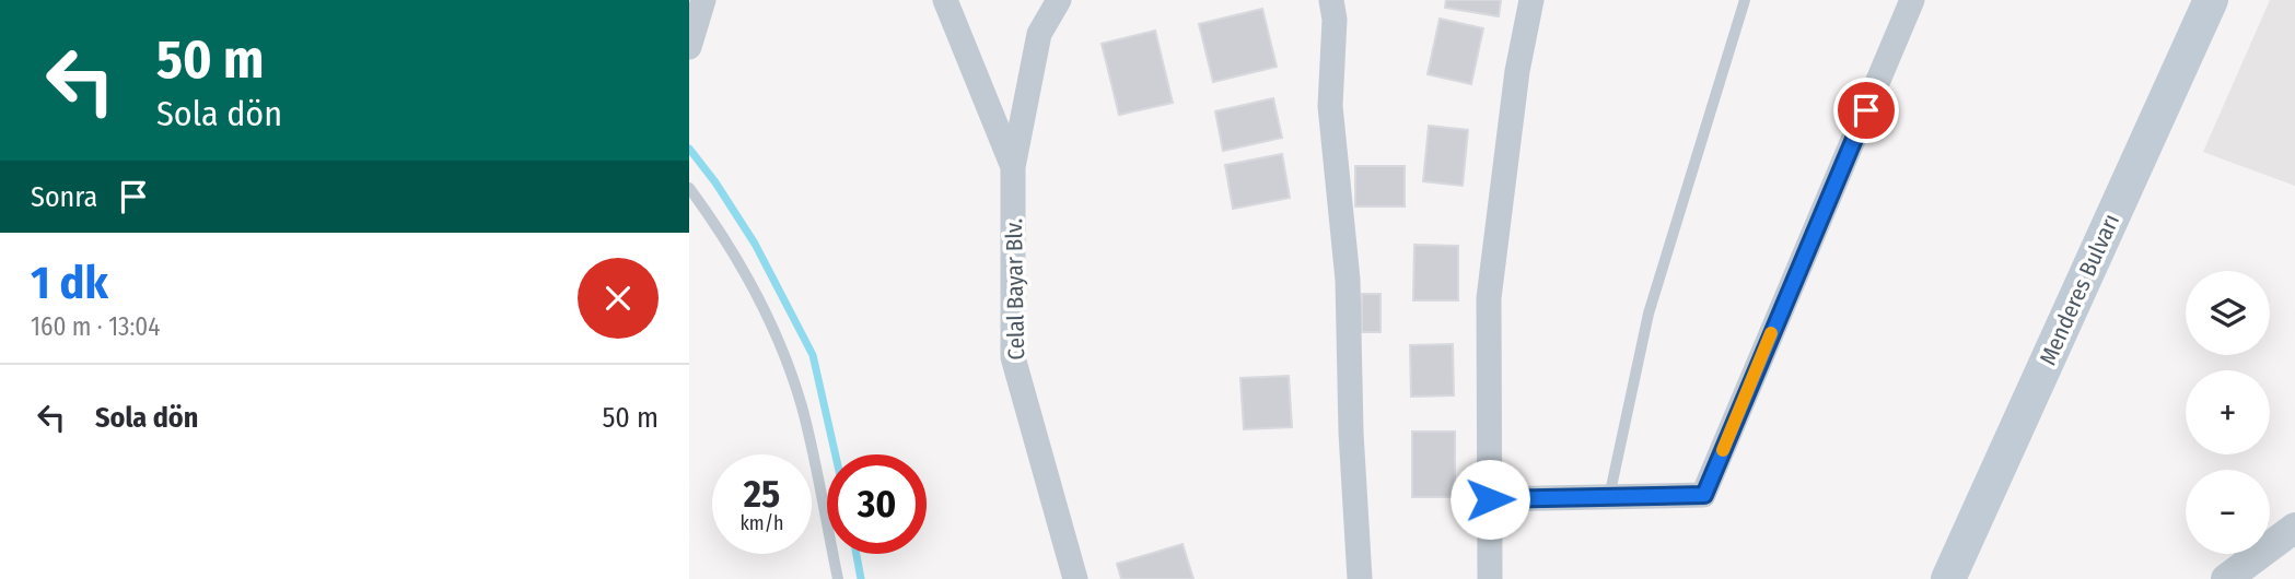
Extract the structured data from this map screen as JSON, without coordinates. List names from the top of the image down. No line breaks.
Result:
{"streets":{"main road":["Menderes Bulvarı"],"street":["Celal Bayar Blv."]},"page":{"turn":["50 m","Sola dön"],"then":"Sonra","heading":["1 dk","160 m · 13:04"],"map_buttons":["+","−"],"list":[{"name":"Sola dön","value":"50 m"}],"speed":"25 km/h","limit":"30"}}
